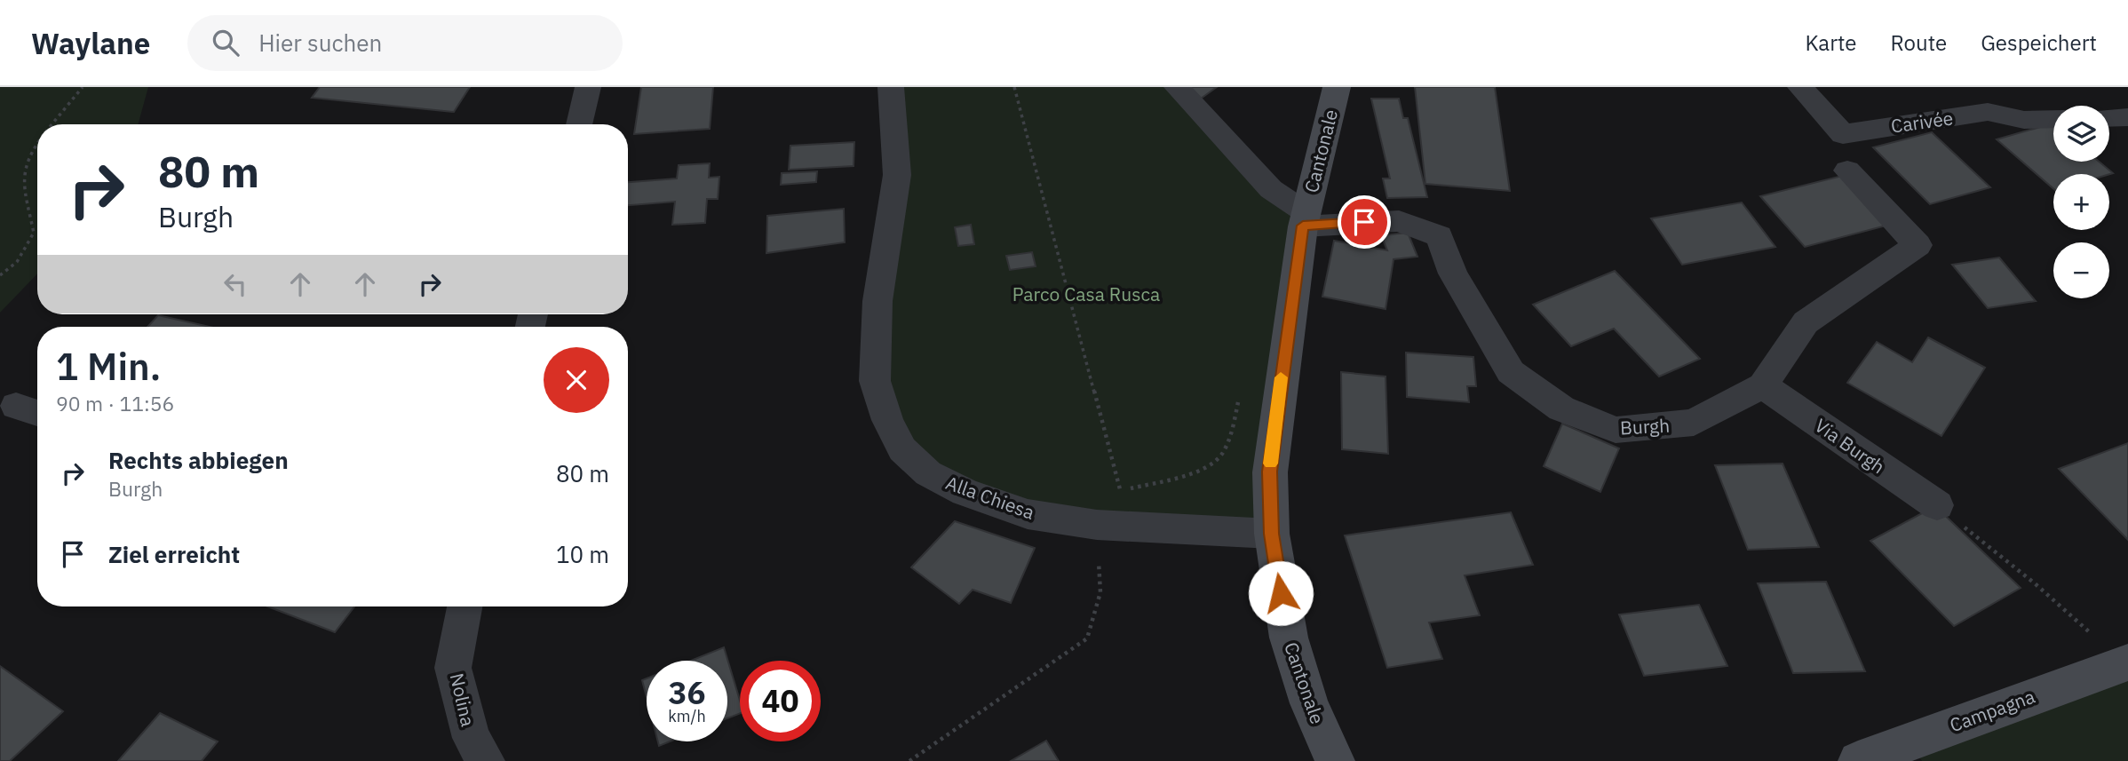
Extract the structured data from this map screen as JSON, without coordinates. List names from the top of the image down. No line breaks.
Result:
{"streets":{"street":["Carivée","Cantonale","Burgh","Via Burgh","Alla Chiesa","Nolina","Campagna"]},"crossings":[["Cantonale","Burgh"],["Cantonale","Alla Chiesa"],["Burgh","Via Burgh"]],"parks":["Parco Casa Rusca"],"page":{"header":"Waylane","search":"Hier suchen","nav":["Karte","Route","Gespeichert"],"map_buttons":["+","−"],"turn":["80 m","Burgh"],"heading":["1 Min.","90 m · 11:56"],"list":[{"name":"Rechts abbiegen","note":"Burgh","value":"80 m"},{"name":"Ziel erreicht","value":"10 m"}],"speed":"36 km/h","limit":"40"}}
